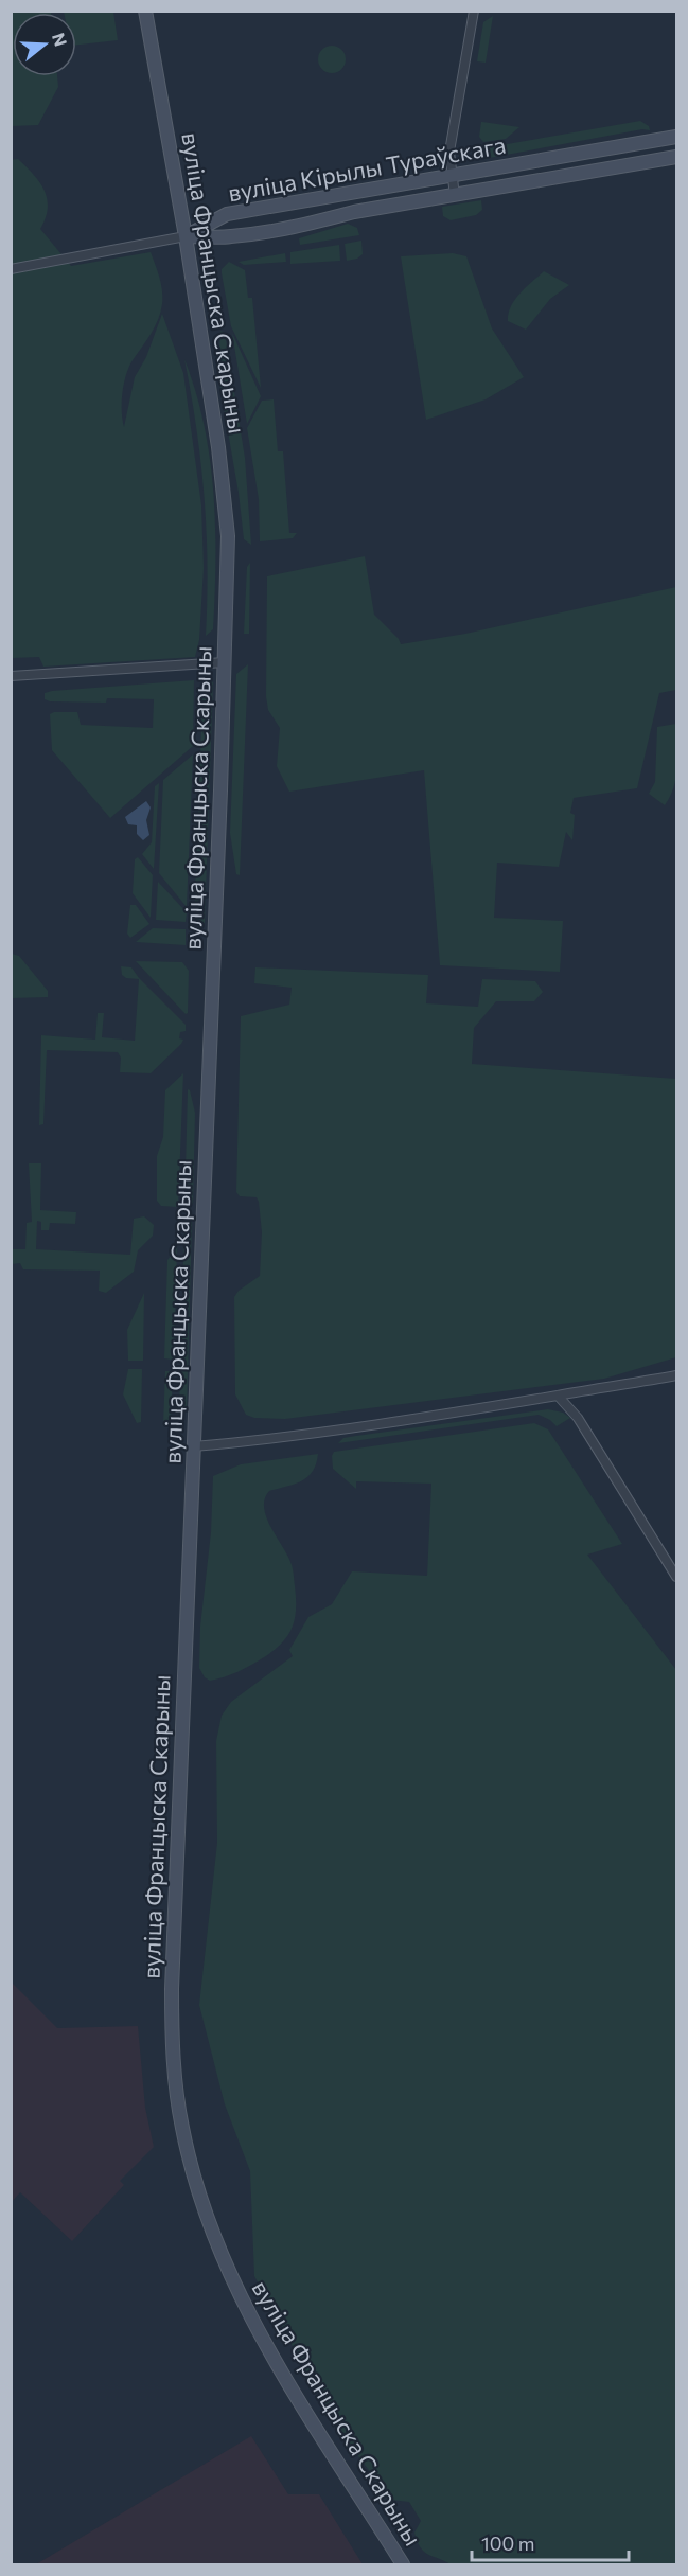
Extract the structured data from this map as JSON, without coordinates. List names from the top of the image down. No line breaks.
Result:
{"streets":{"main road":["вуліца Кірылы Тураўскага","вуліца Францыска Скарыны"]},"crossings":[["вуліца Кірылы Тураўскага","вуліца Францыска Скарыны"]],"scale_bar":"100 m","north":"right"}
